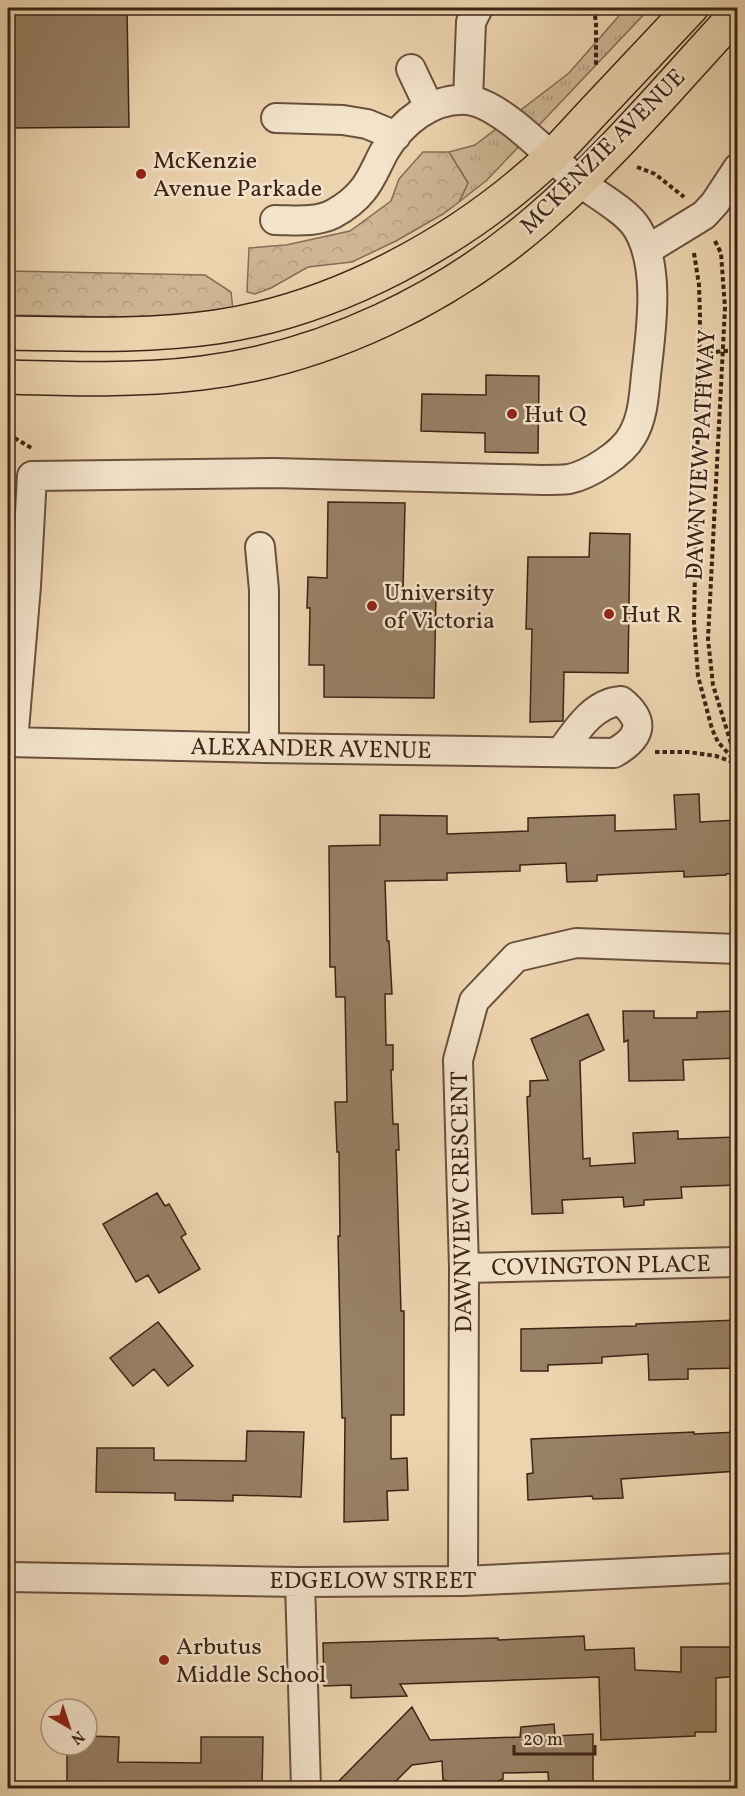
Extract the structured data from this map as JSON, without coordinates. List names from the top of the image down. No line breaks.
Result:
{"streets":{"main road":["MCKENZIE AVENUE"],"street":["ALEXANDER AVENUE","DAWNVIEW CRESCENT","COVINGTON PLACE","EDGELOW STREET"],"path":["DAWNVIEW PATHWAY"]},"crossings":[["DAWNVIEW CRESCENT","COVINGTON PLACE"],["DAWNVIEW CRESCENT","EDGELOW STREET"]],"places":["McKenzie Avenue Parkade","Hut Q","University of Victoria","Hut R","Arbutus Middle School"],"scale_bar":"20 m","north":"bottom right"}
